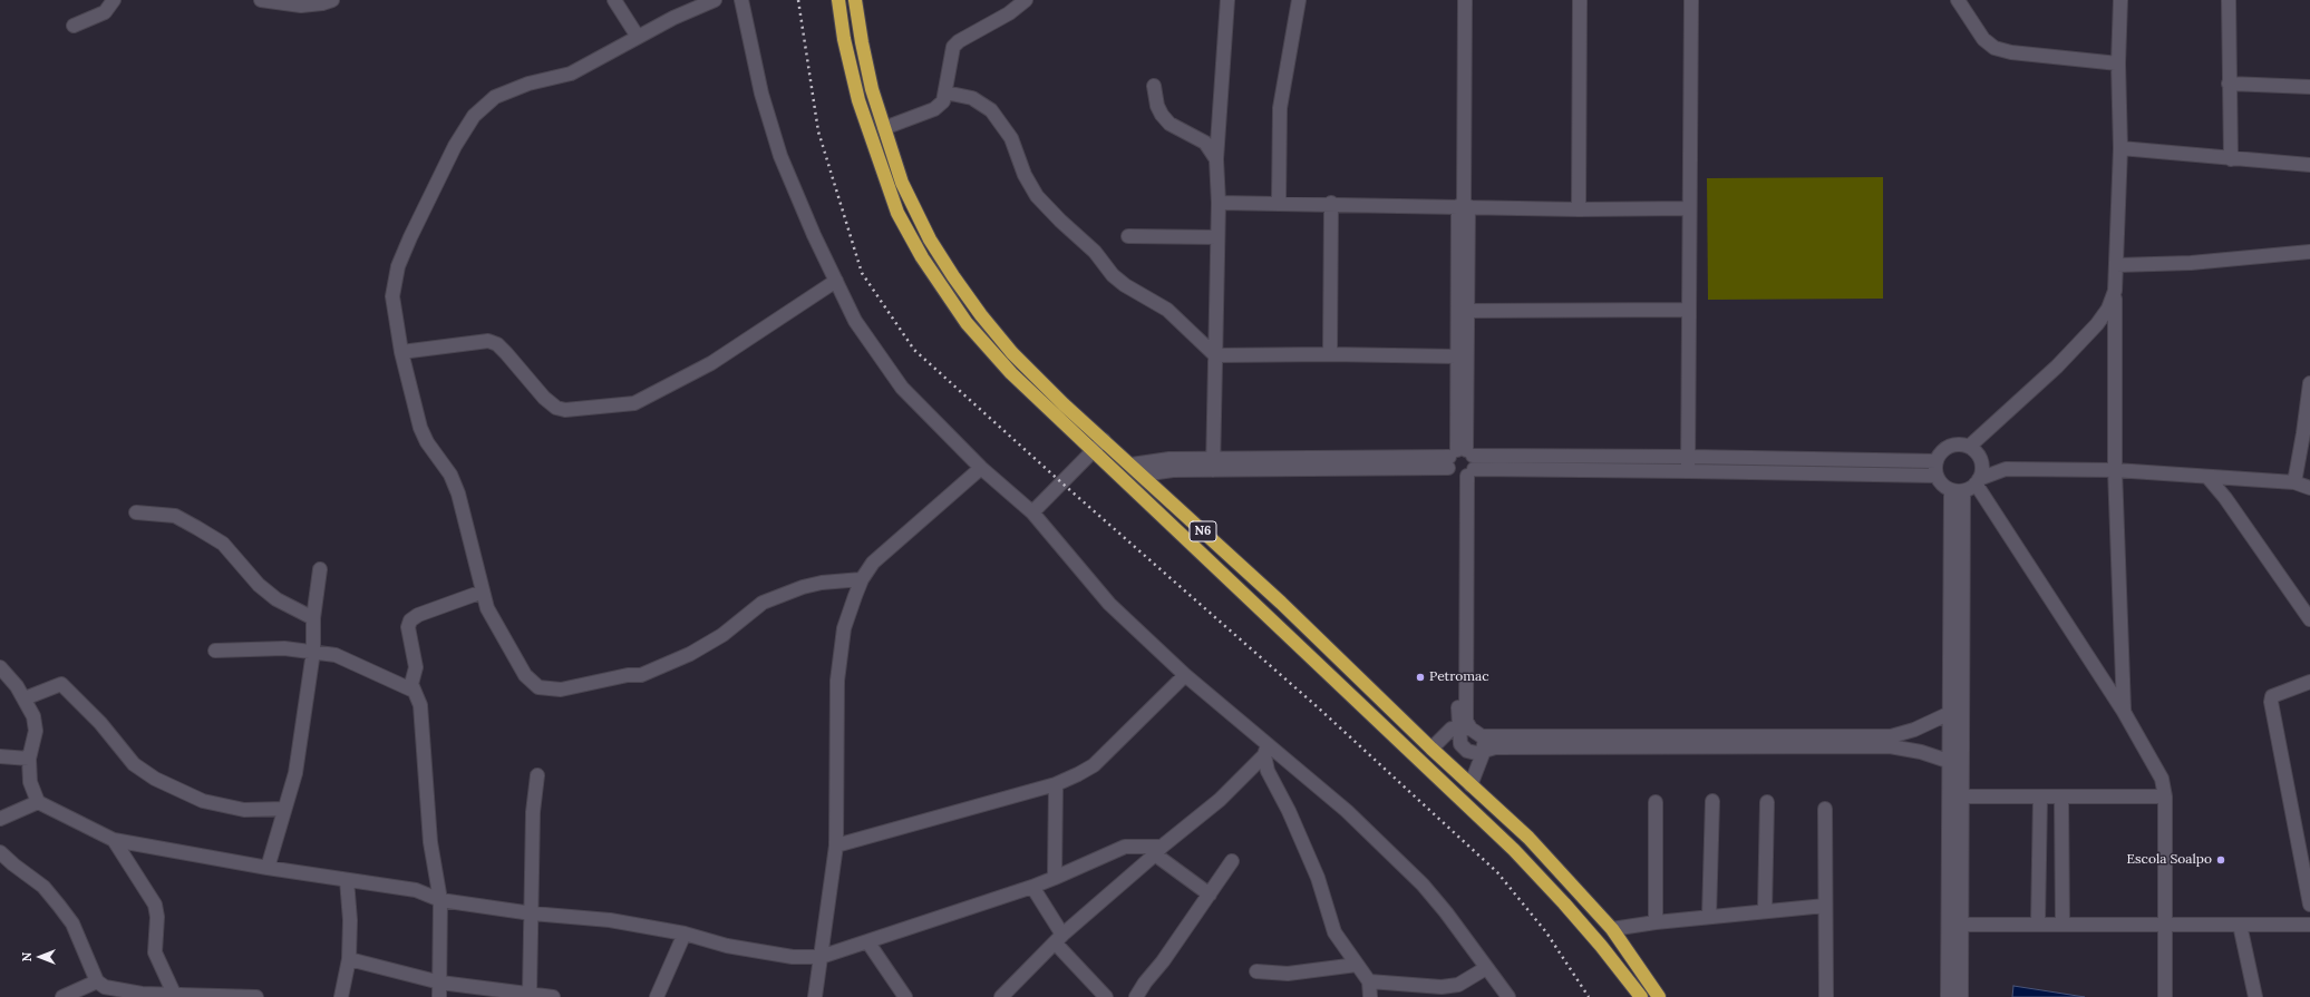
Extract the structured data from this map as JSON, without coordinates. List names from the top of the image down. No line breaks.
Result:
{"streets":{"highway":["N6"]},"places":["Petromac","Escola Soalpo"],"north":"left"}
